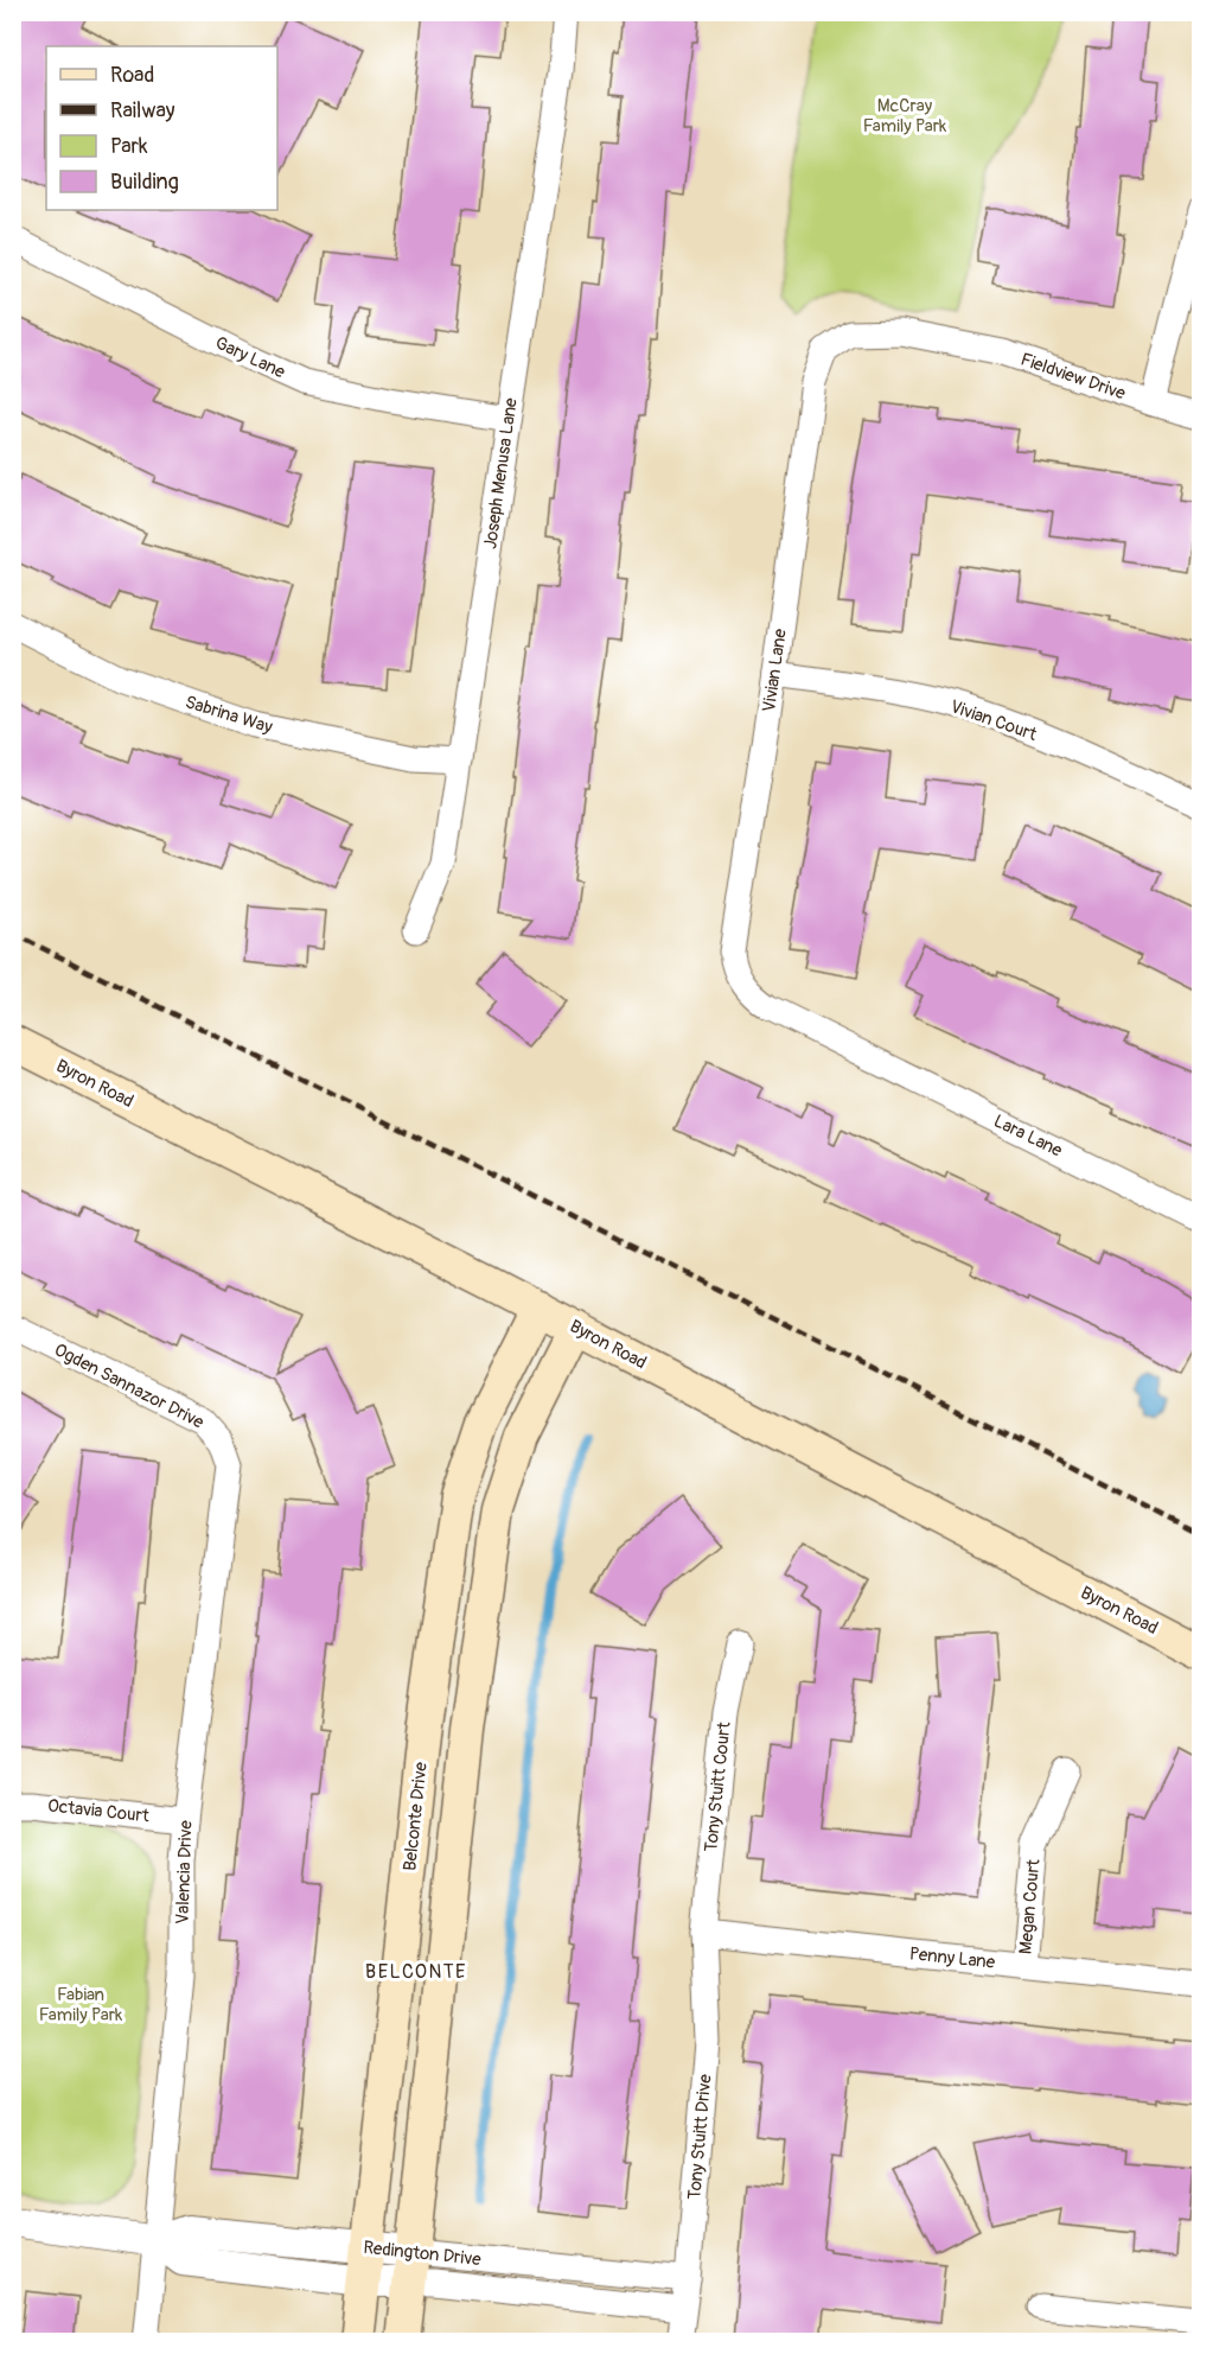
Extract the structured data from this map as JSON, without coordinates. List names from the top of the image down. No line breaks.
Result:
{"streets":{"main road":["Byron Road","Belconte Drive"],"street":["Gary Lane","Fieldview Drive","Joseph Menusa Lane","Vivian Lane","Sabrina Way","Vivian Court","Lara Lane","Ogden Sannazor Drive","Tony Stuitt Court","Octavia Court","Valencia Drive","Megan Court","Penny Lane","Tony Stuitt Drive","Redington Drive"]},"crossings":[["Gary Lane","Joseph Menusa Lane"],["Fieldview Drive","Vivian Lane"],["Joseph Menusa Lane","Sabrina Way"],["Vivian Lane","Vivian Court"],["Vivian Lane","Lara Lane"],["Byron Road","Belconte Drive"],["Ogden Sannazor Drive","Valencia Drive"],["Tony Stuitt Court","Penny Lane"],["Tony Stuitt Court","Tony Stuitt Drive"],["Octavia Court","Valencia Drive"],["Belconte Drive","Redington Drive"],["Valencia Drive","Redington Drive"],["Megan Court","Penny Lane"],["Penny Lane","Tony Stuitt Drive"],["Tony Stuitt Drive","Redington Drive"]],"districts":["BELCONTE"],"parks":["McCray Family Park","Fabian Family Park"],"legend":["Road","Railway","Park","Building"]}
